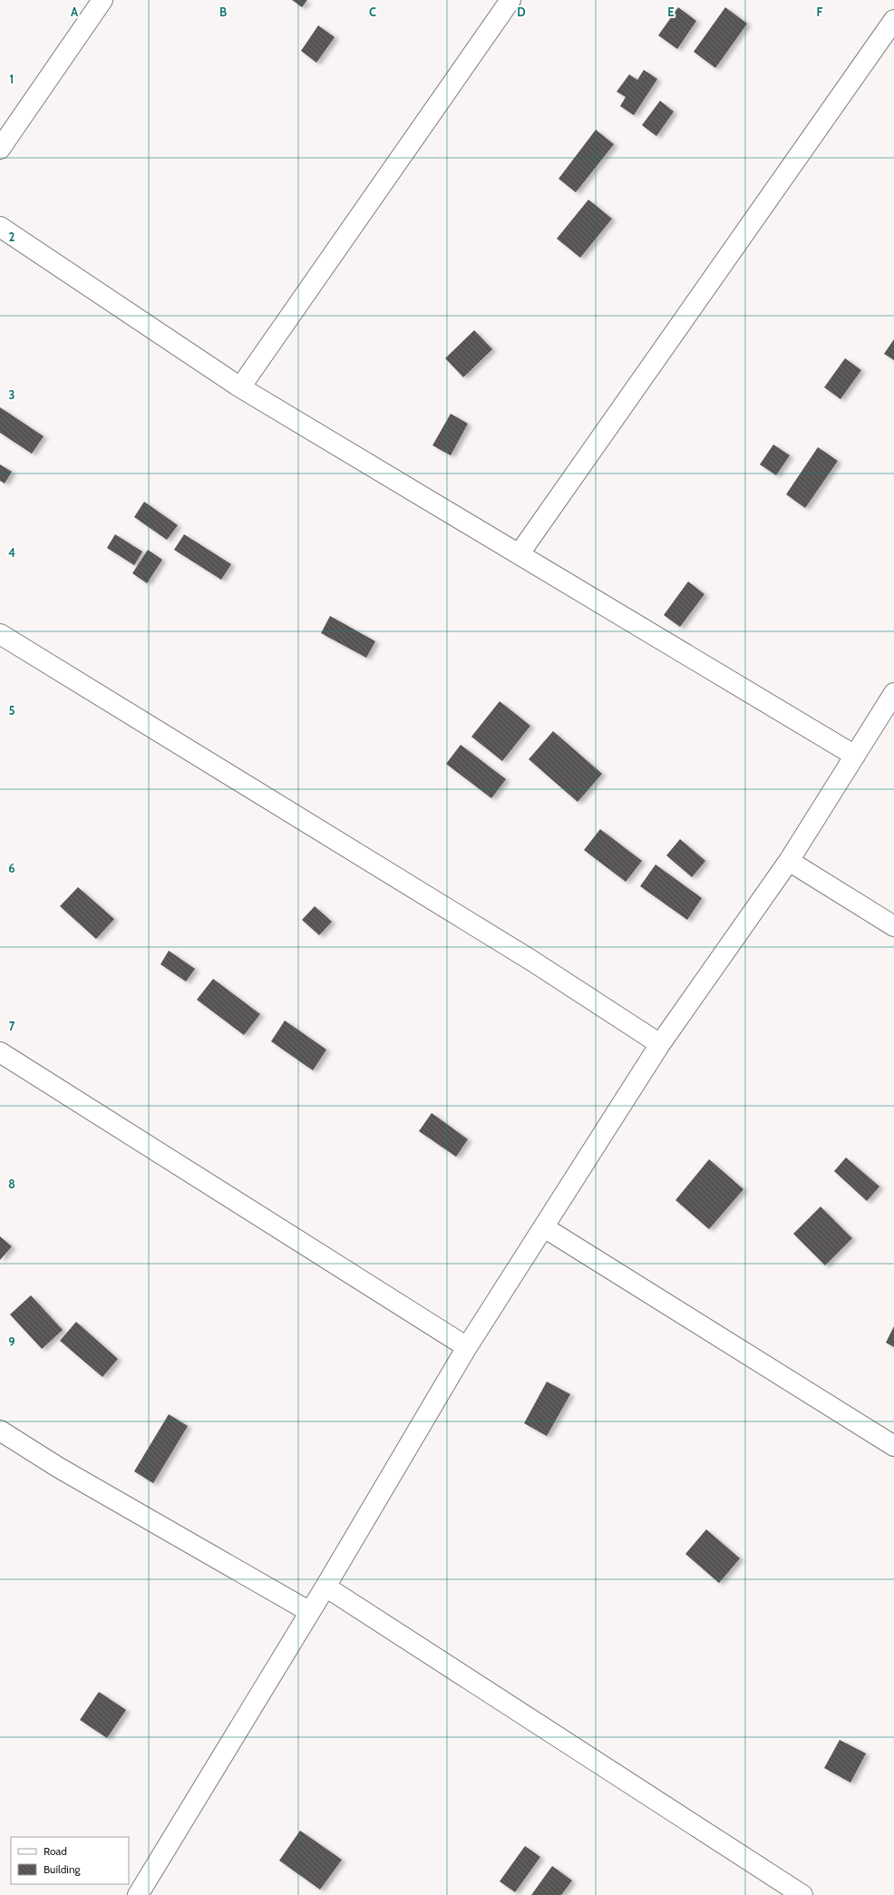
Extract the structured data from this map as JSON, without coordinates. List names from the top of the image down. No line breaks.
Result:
{"legend":["Road","Building"],"grid":{"columns":["A","B","C","D","E","F"],"rows":["1","2","3","4","5","6","7","8","9"]}}
